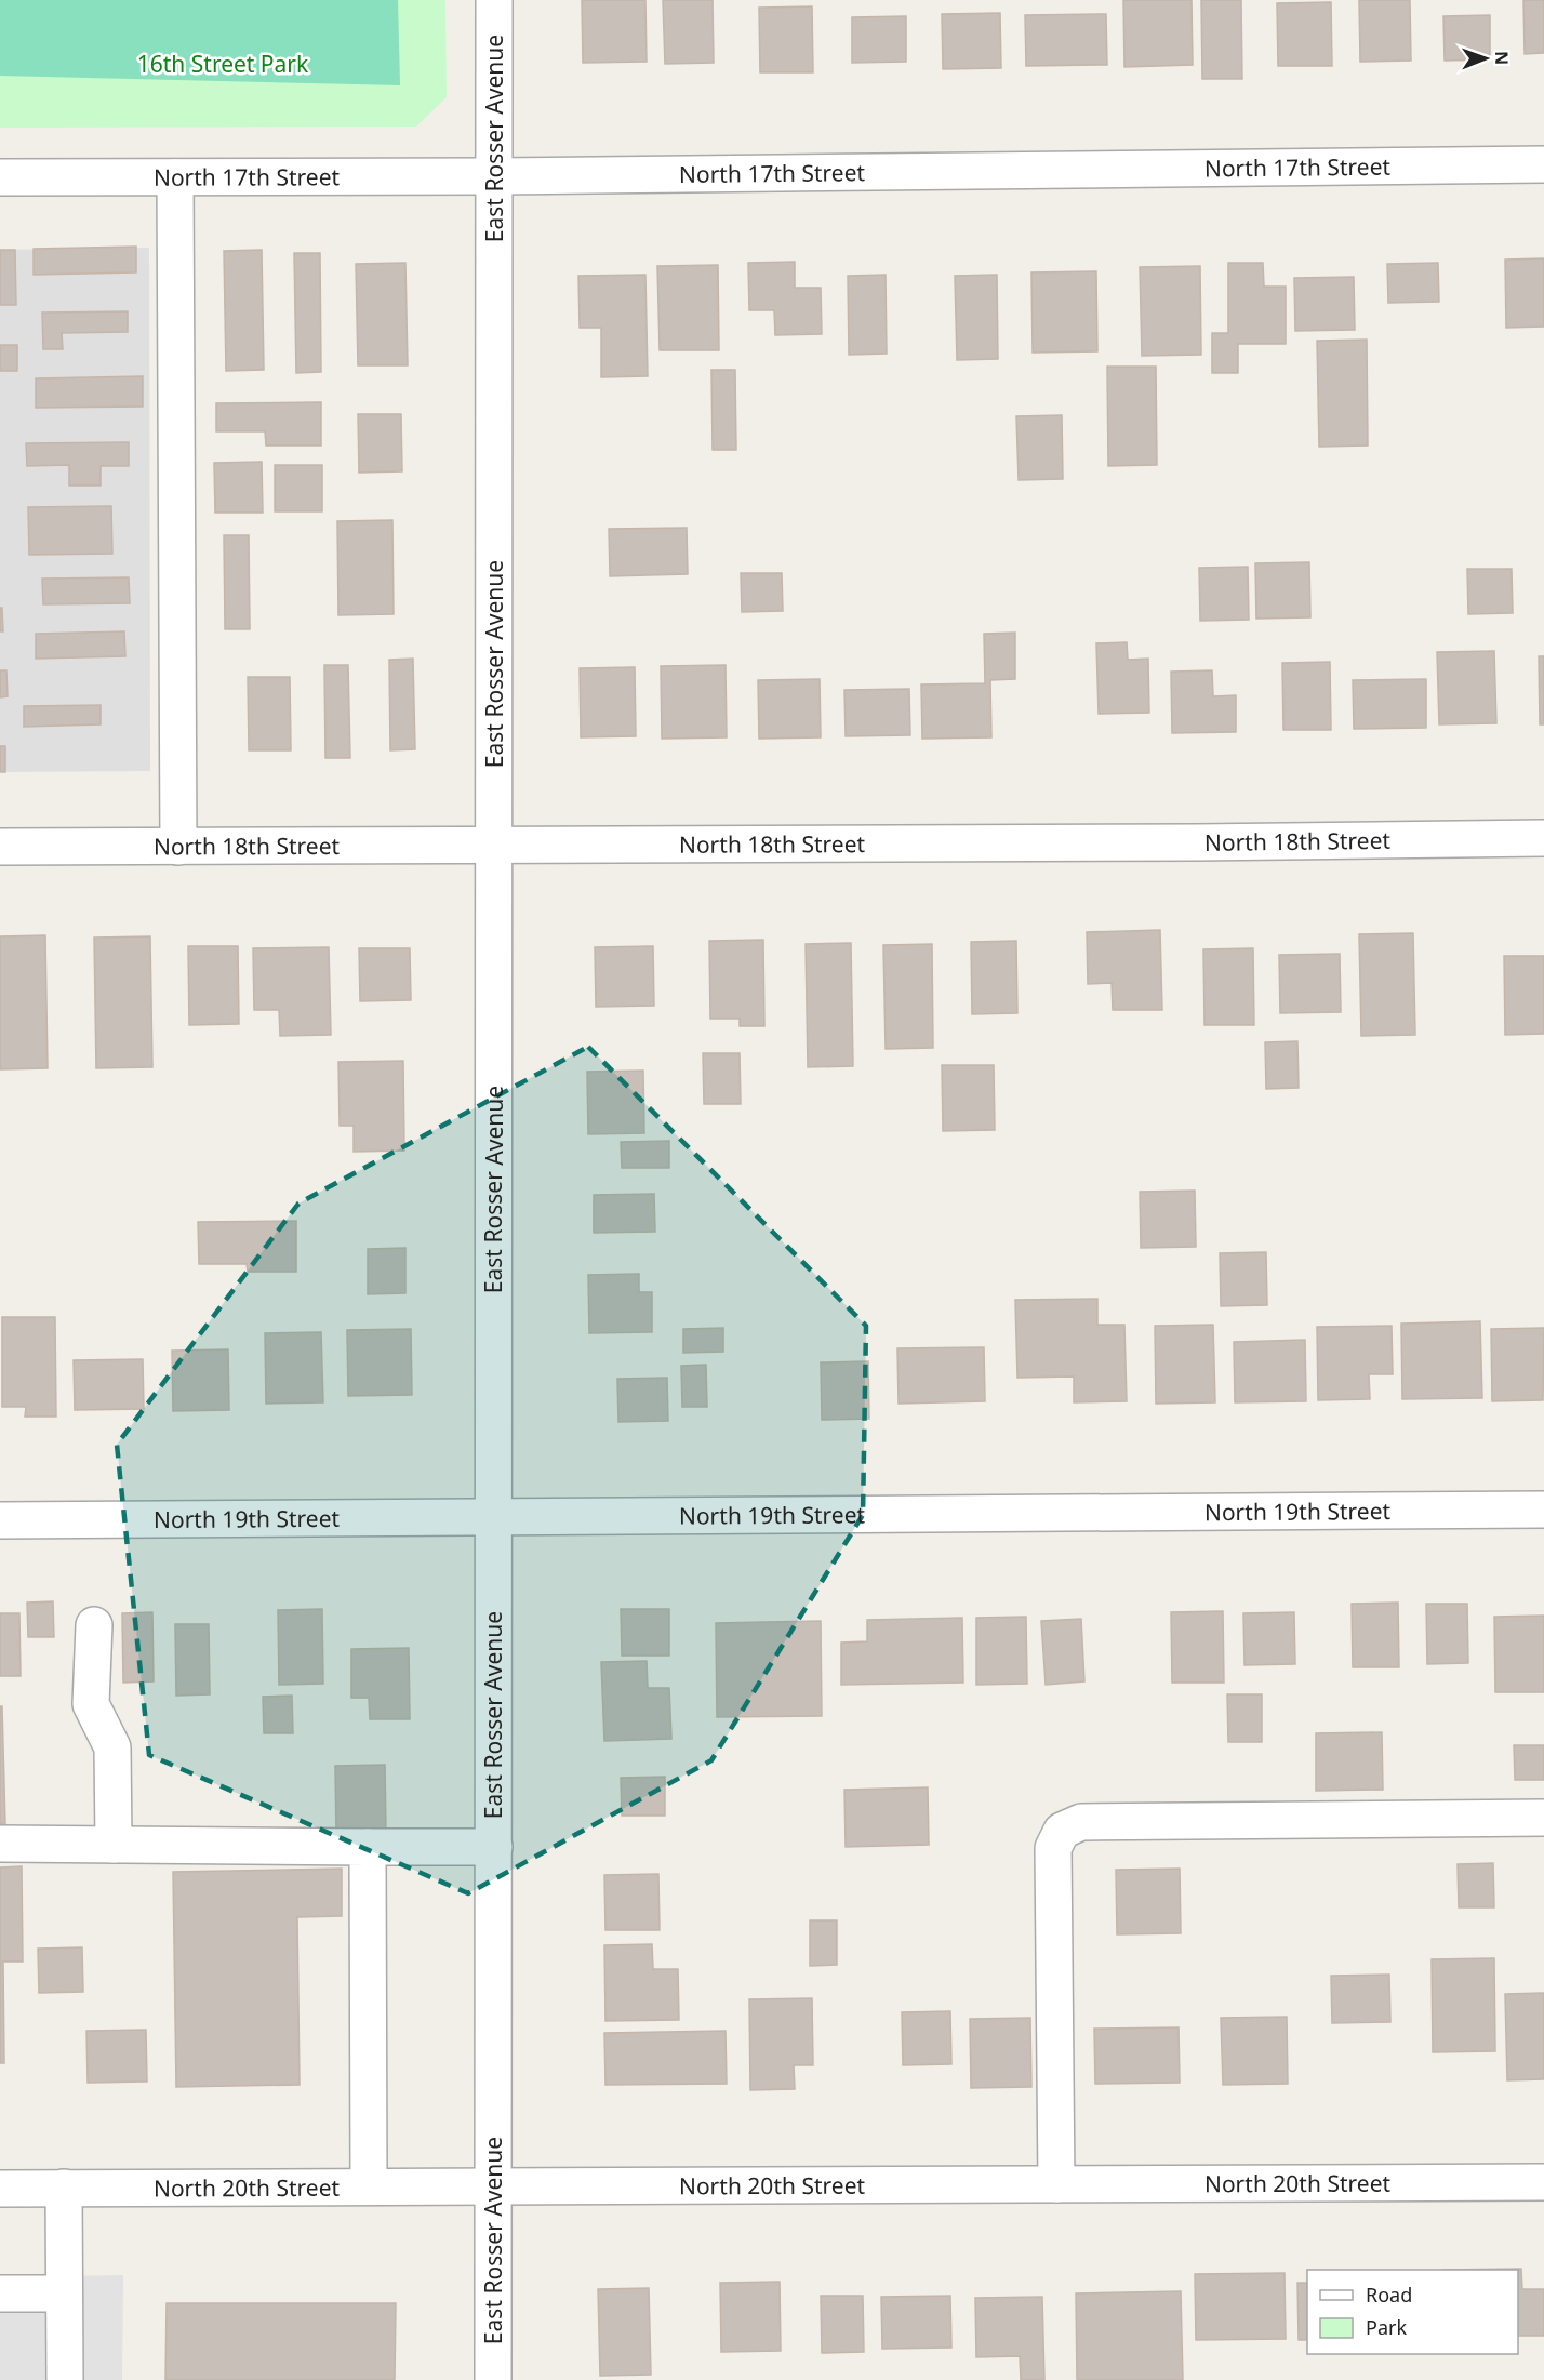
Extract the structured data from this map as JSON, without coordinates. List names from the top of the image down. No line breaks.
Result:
{"streets":{"street":["East Rosser Avenue","North 17th Street","North 18th Street","North 19th Street","North 20th Street"]},"crossings":[["East Rosser Avenue","North 17th Street"],["East Rosser Avenue","North 18th Street"],["East Rosser Avenue","North 19th Street"],["East Rosser Avenue","North 20th Street"]],"parks":["16th Street Park"],"legend":["Road","Park"],"north":"right"}
